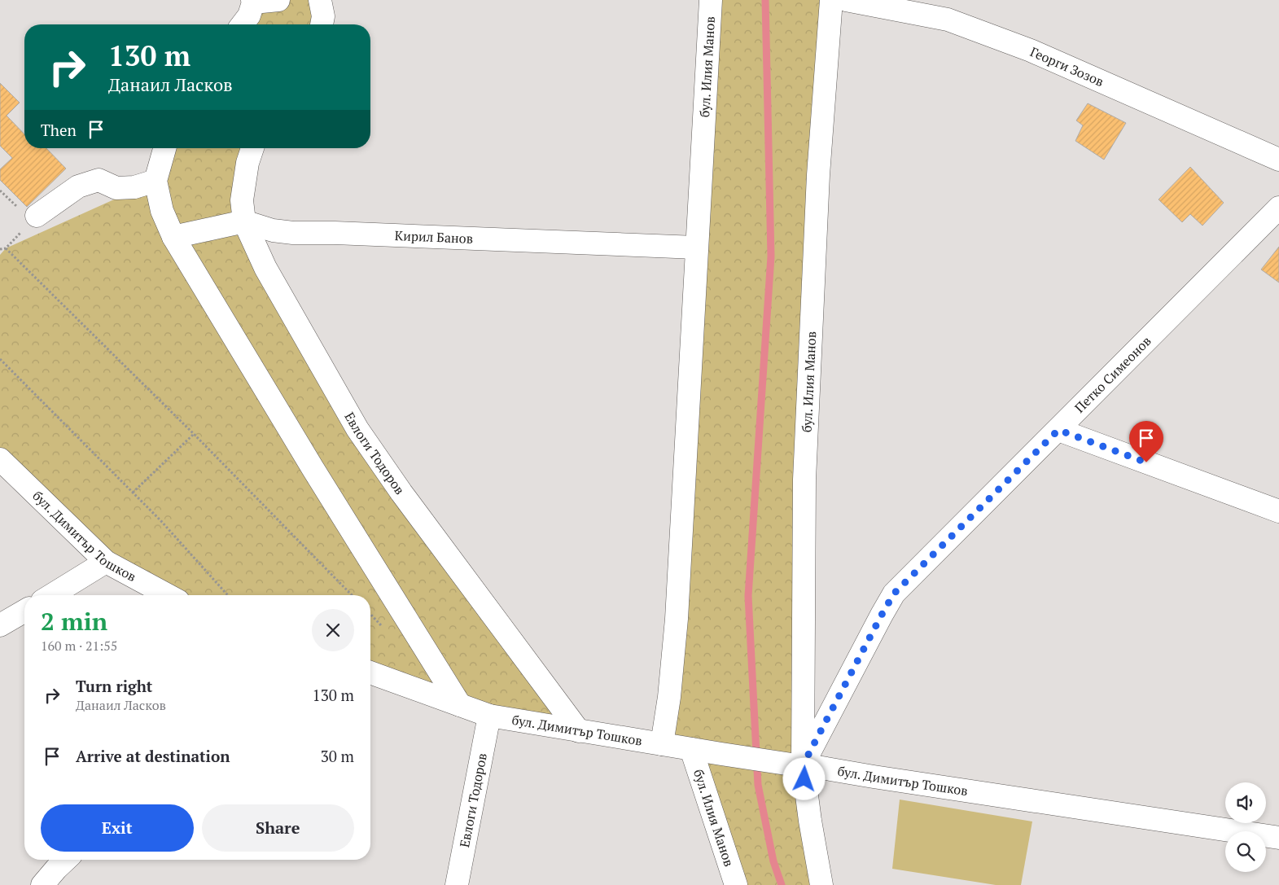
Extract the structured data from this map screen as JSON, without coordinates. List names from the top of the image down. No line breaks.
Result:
{"streets":{"street":["Георги Зозов","бул. Илия Манов","Кирил Банов","Петко Симеонов","Евлоги Тодоров","бул. Димитър Тошков"]},"crossings":[["бул. Илия Манов","Кирил Банов"],["бул. Илия Манов","Петко Симеонов"],["бул. Илия Манов","бул. Димитър Тошков"],["Кирил Банов","Евлоги Тодоров"],["Петко Симеонов","бул. Димитър Тошков"],["Евлоги Тодоров","бул. Димитър Тошков"]],"page":{"turn":["130 m","Данаил Ласков"],"then":"Then","heading":["2 min","160 m · 21:55"],"list":[{"name":"Turn right","note":"Данаил Ласков","value":"130 m"},{"name":"Arrive at destination","value":"30 m"}],"buttons":["Exit","Share"]}}
